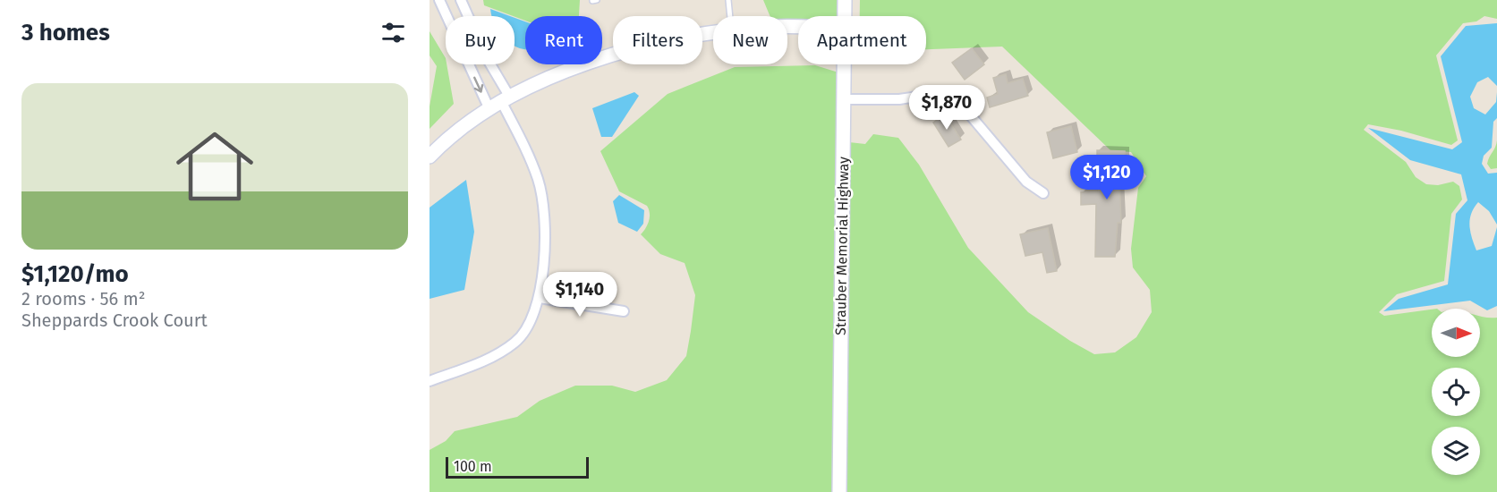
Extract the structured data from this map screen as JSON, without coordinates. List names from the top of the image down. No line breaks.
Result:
{"streets":{"street":["Strauber Memorial Highway"]},"scale_bar":"100 m","north":"right","page":{"heading":"3 homes","chip":["Buy","Rent","Filters","New","Apartment"],"list":[{"name":"$1,120/mo","note":"2 rooms · 56 m² · Sheppards Crook Court"}],"price":["$1,870","$1,120","$1,140"],"scale":"100 m"}}
